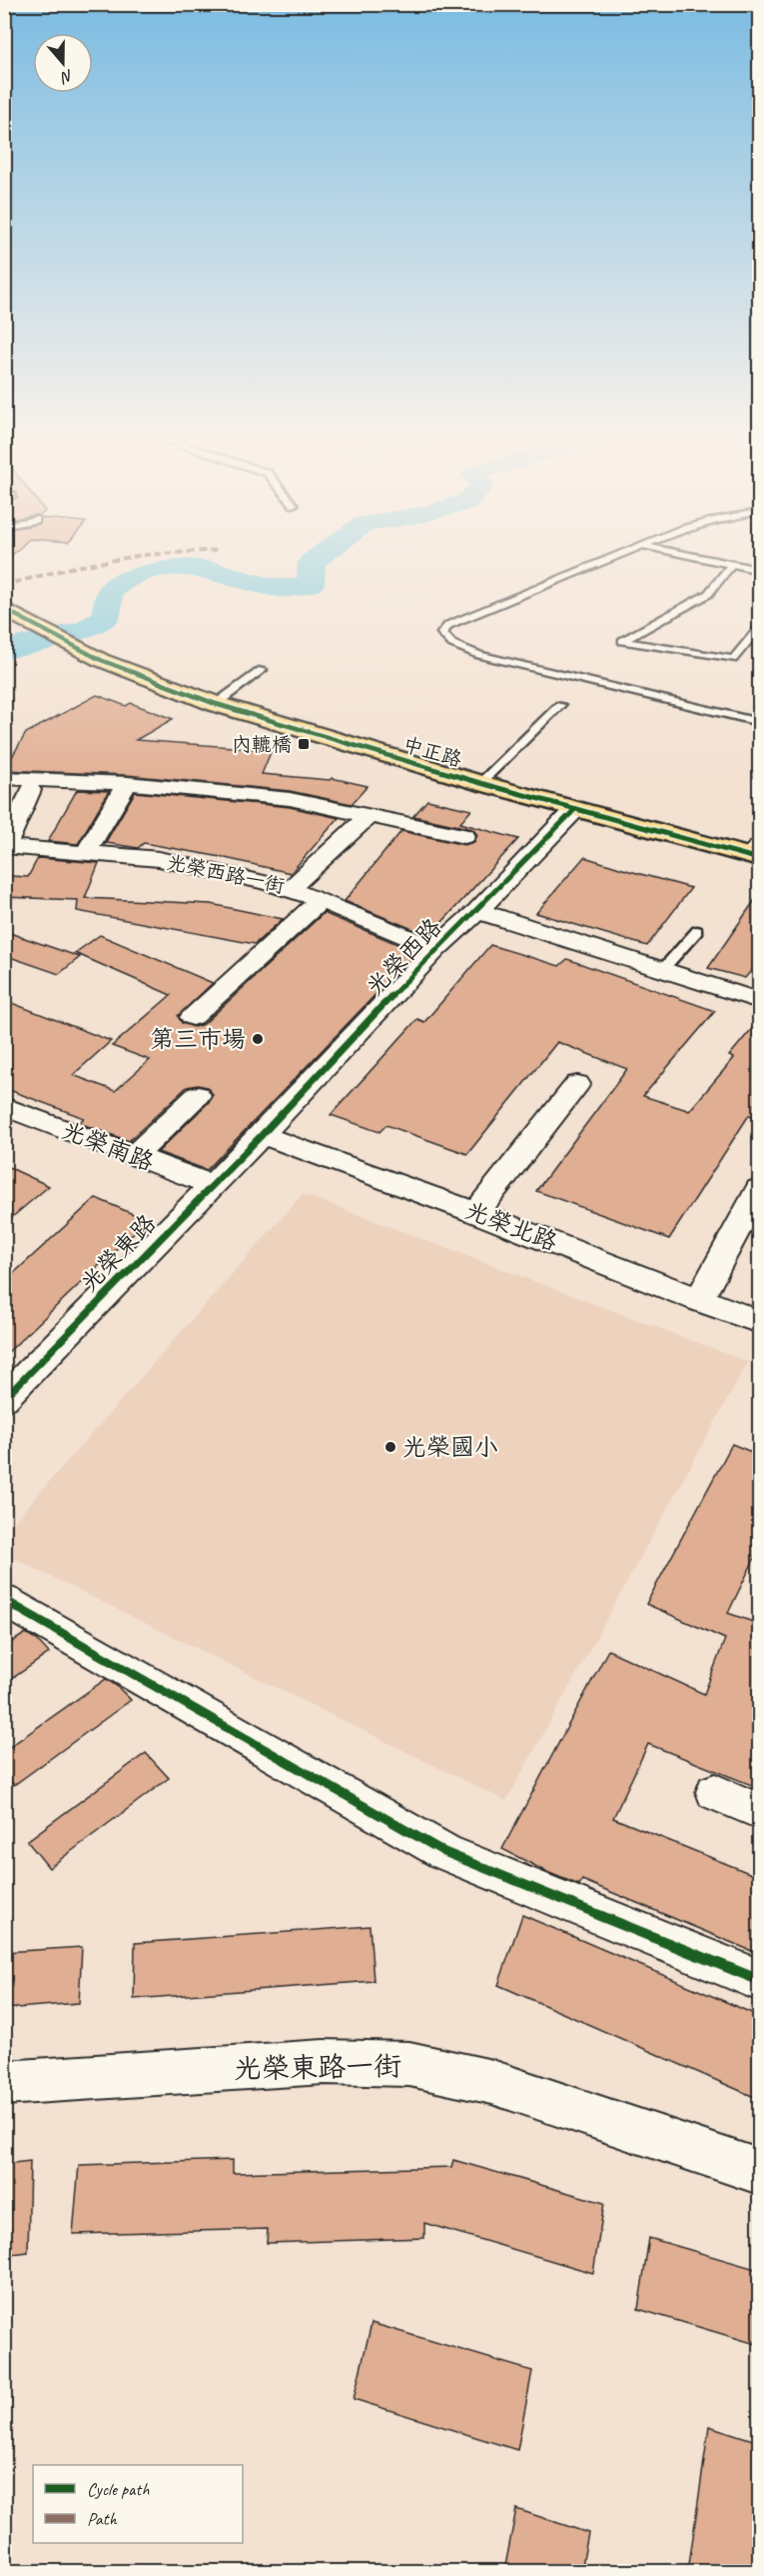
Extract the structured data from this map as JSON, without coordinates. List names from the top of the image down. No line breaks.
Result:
{"streets":{"main road":["中正路"],"street":["光榮西路一街","光榮西路","光榮南路","光榮北路","光榮東路","光榮東路一街"]},"crossings":[["中正路","光榮西路"],["光榮西路一街","光榮西路"],["光榮西路","光榮北路"],["光榮西路","光榮東路"],["光榮南路","光榮東路"],["光榮北路","光榮東路"]],"places":{"transit":["內轆橋"],"other":["第三市場","光榮國小"]},"legend":["Cycle path","Path"],"north":"bottom"}
